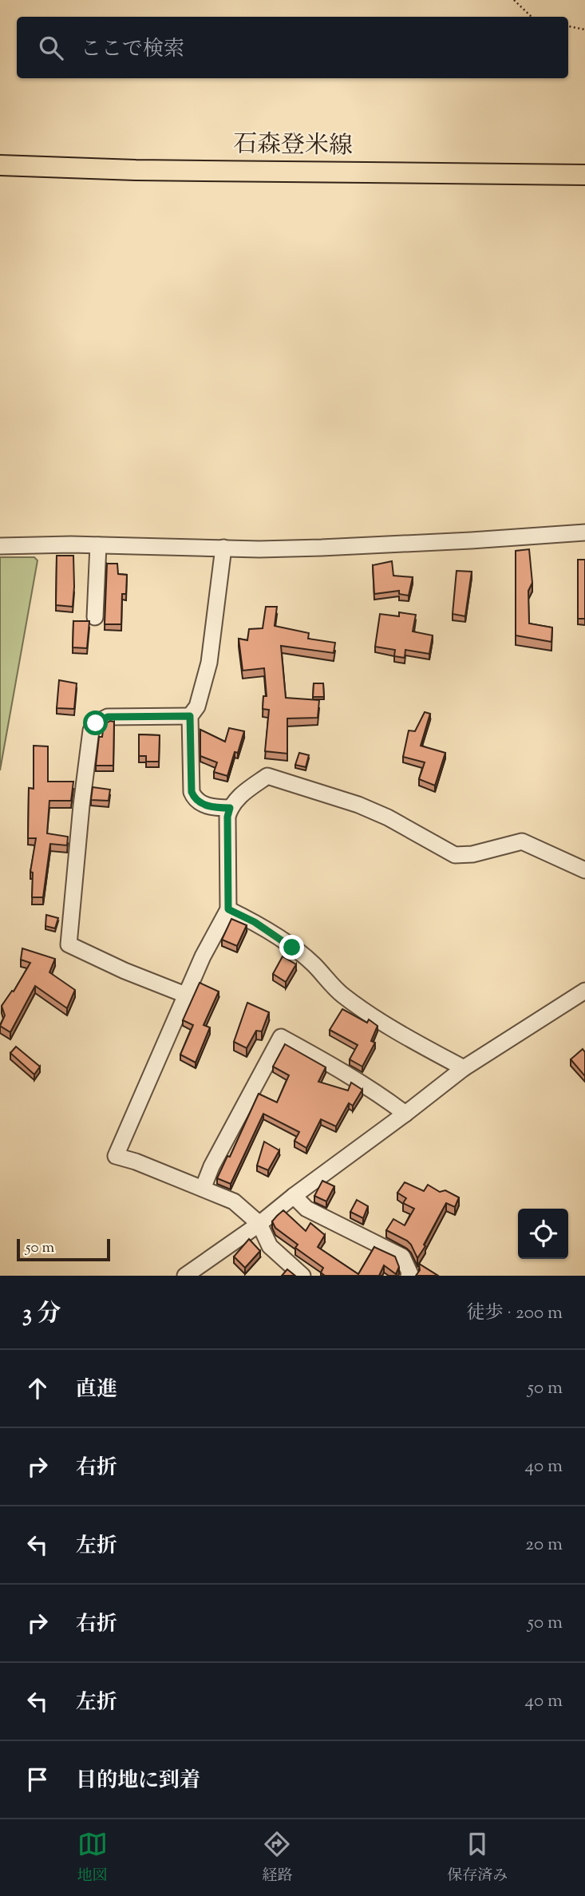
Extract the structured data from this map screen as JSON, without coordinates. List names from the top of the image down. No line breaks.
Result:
{"streets":{"main road":["石森登米線"]},"scale_bar":"50 m","page":{"search":"ここで検索","scale":"50 m","heading":["3 分","徒歩 · 200 m"],"list":[["直進","50 m"],["右折","40 m"],["左折","20 m"],["右折","50 m"],["左折","40 m"],"目的地に到着"],"nav":["地図","経路","保存済み"]}}
